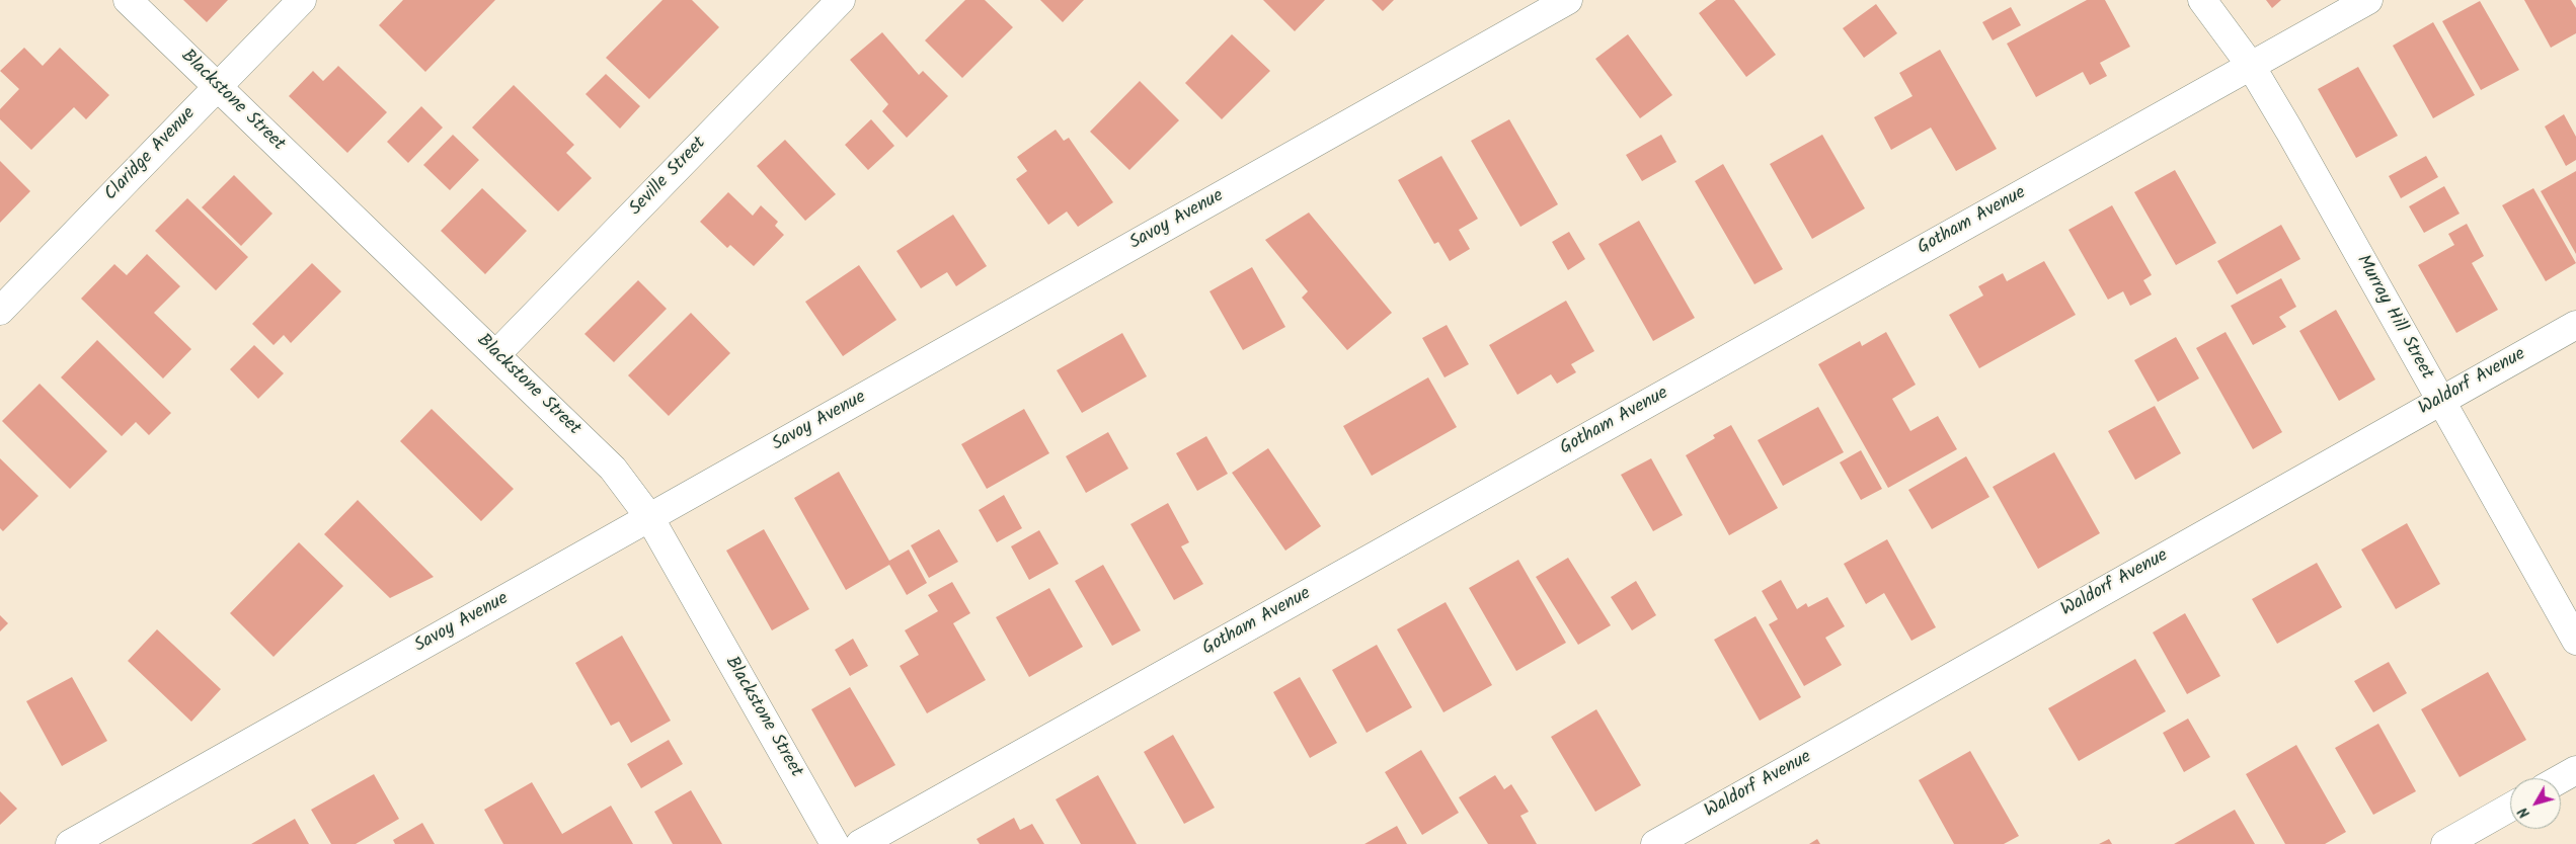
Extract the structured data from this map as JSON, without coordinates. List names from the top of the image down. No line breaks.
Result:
{"streets":{"street":["Blackstone Street","Claridge Avenue","Seville Street","Savoy Avenue","Gotham Avenue","Murray Hill Street","Waldorf Avenue"]},"crossings":[["Blackstone Street","Claridge Avenue"],["Blackstone Street","Seville Street"],["Blackstone Street","Savoy Avenue"],["Gotham Avenue","Murray Hill Street"],["Murray Hill Street","Waldorf Avenue"]],"north":"bottom left"}
